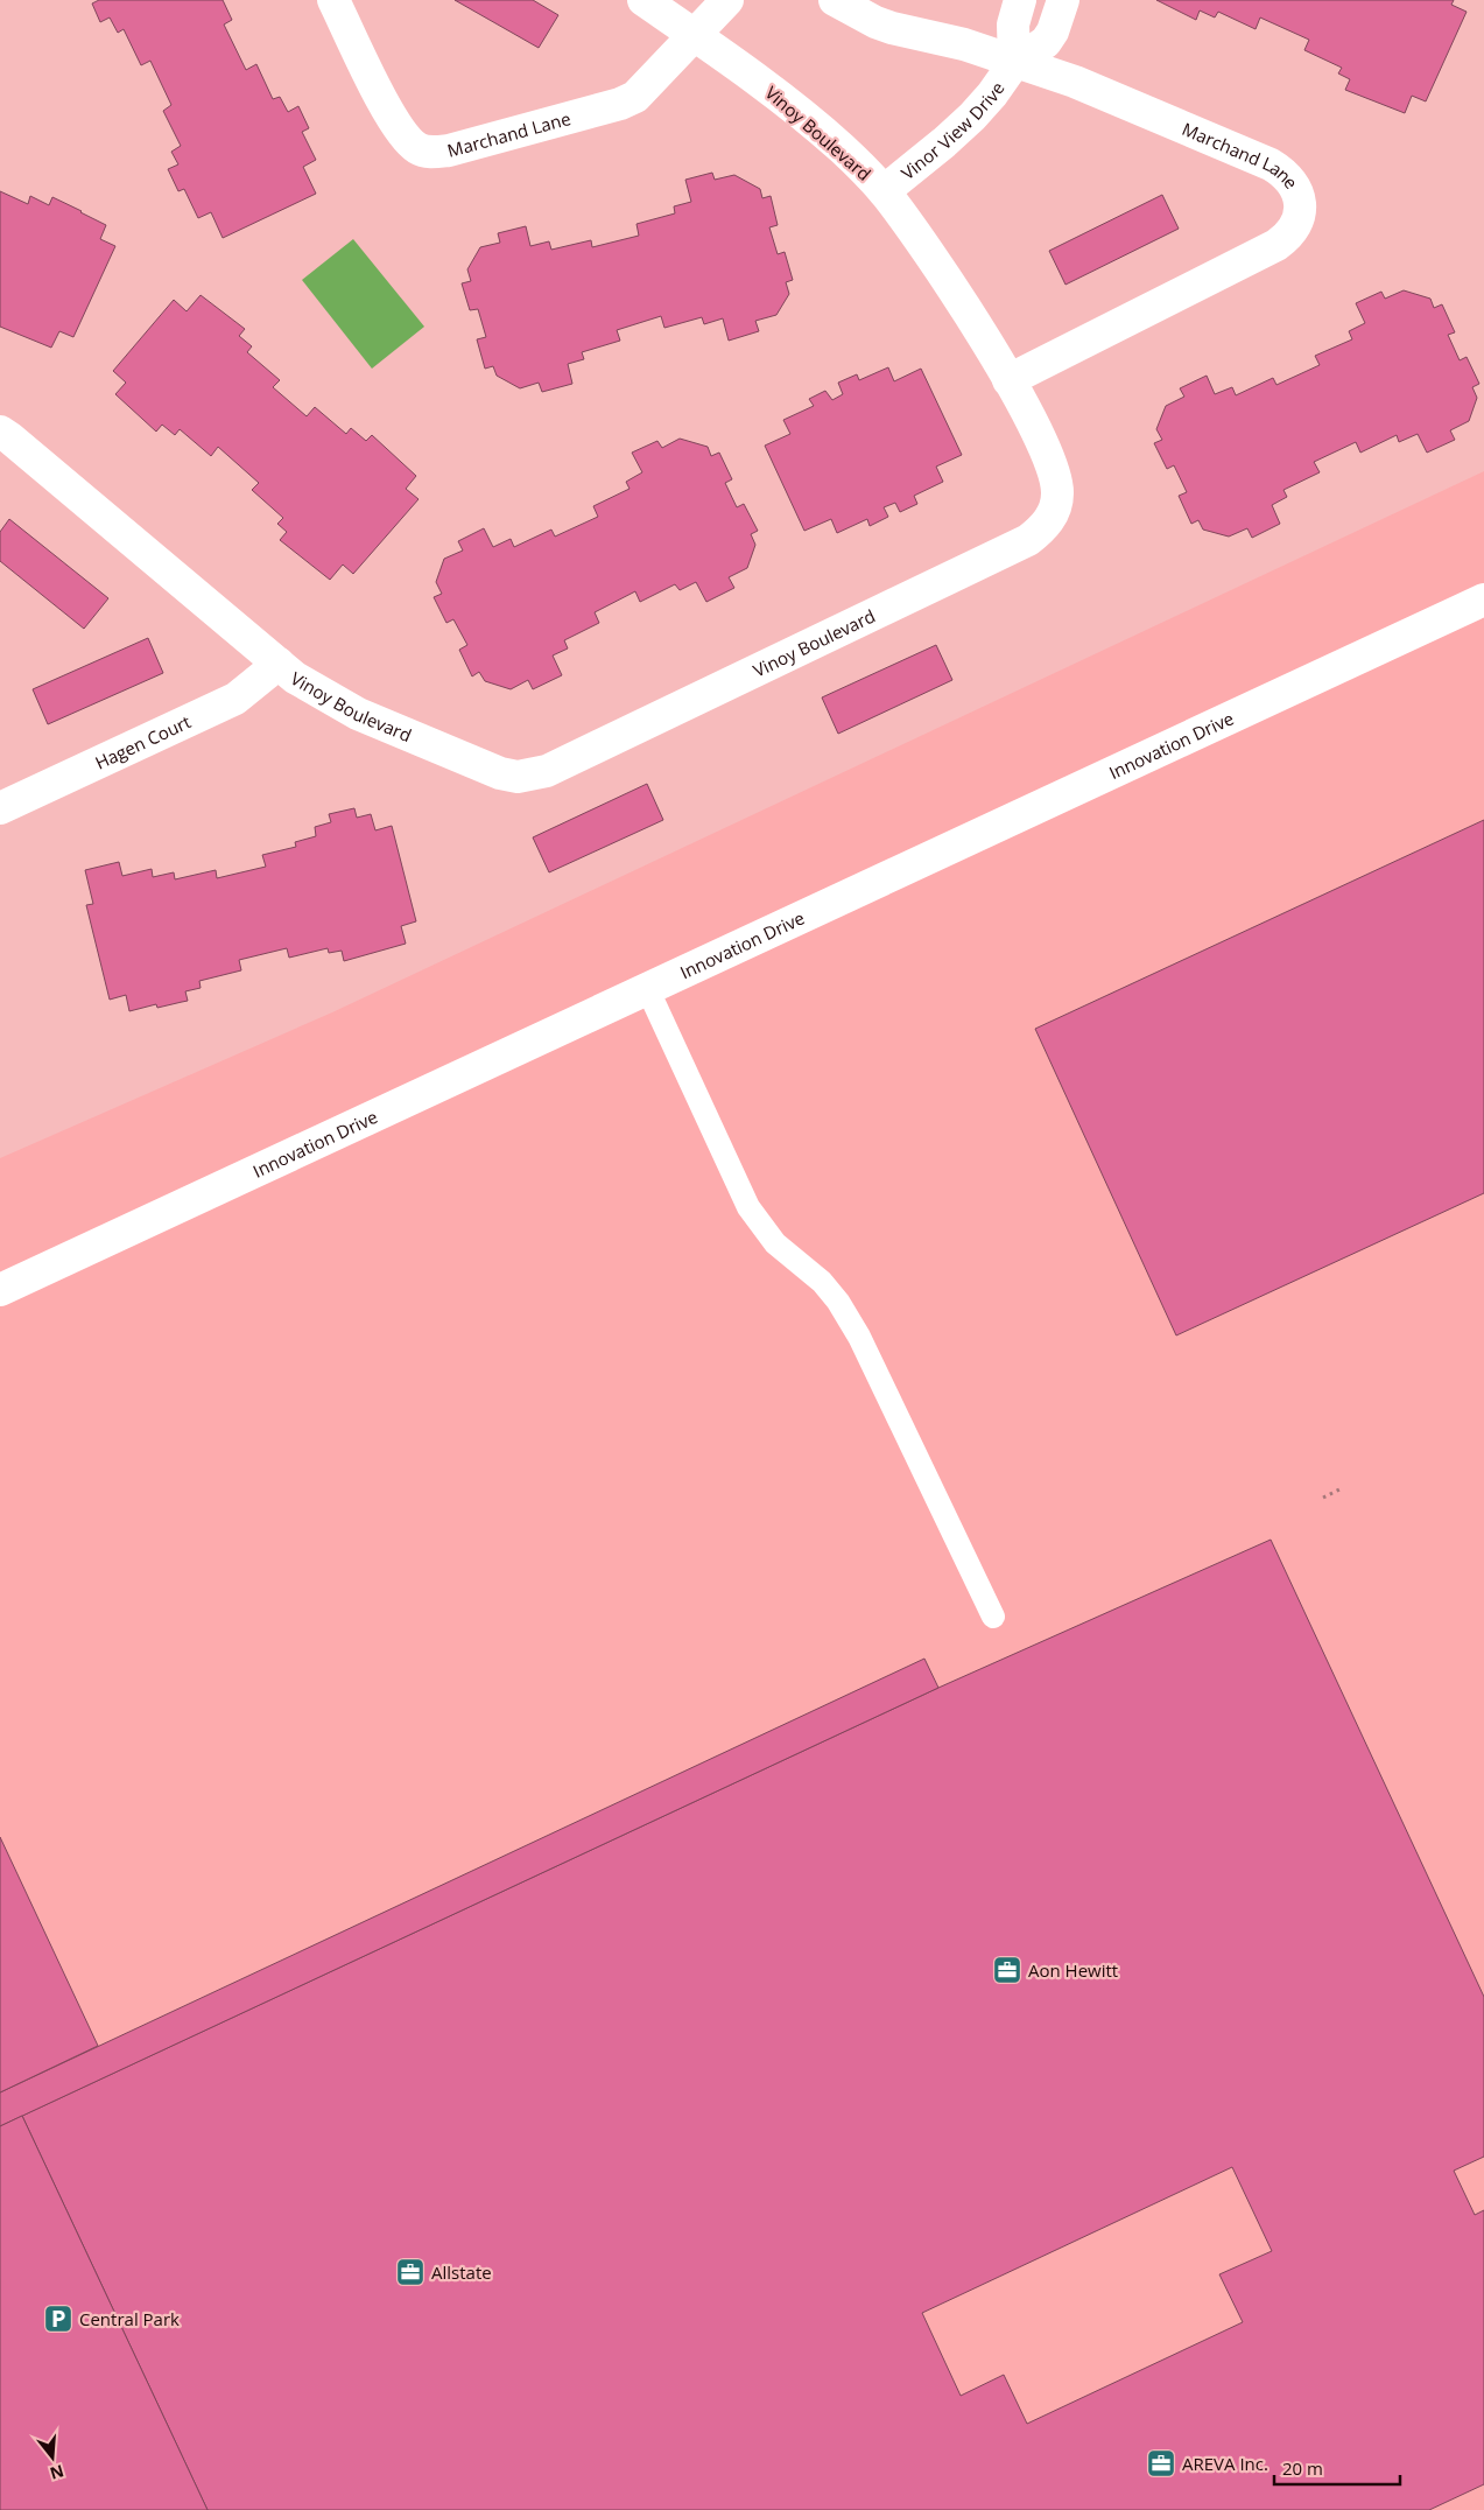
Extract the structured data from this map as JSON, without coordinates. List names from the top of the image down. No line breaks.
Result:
{"streets":{"street":["Vinor View Drive","Marchand Lane","Vinoy Boulevard","Hagen Court","Innovation Drive"]},"crossings":[["Vinor View Drive","Marchand Lane"],["Vinor View Drive","Vinoy Boulevard"],["Marchand Lane","Vinoy Boulevard"],["Vinoy Boulevard","Hagen Court"]],"places":{"office":["Aon Hewitt","Allstate","AREVA Inc."],"parking":["Central Park"]},"scale_bar":"20 m","north":"bottom"}
